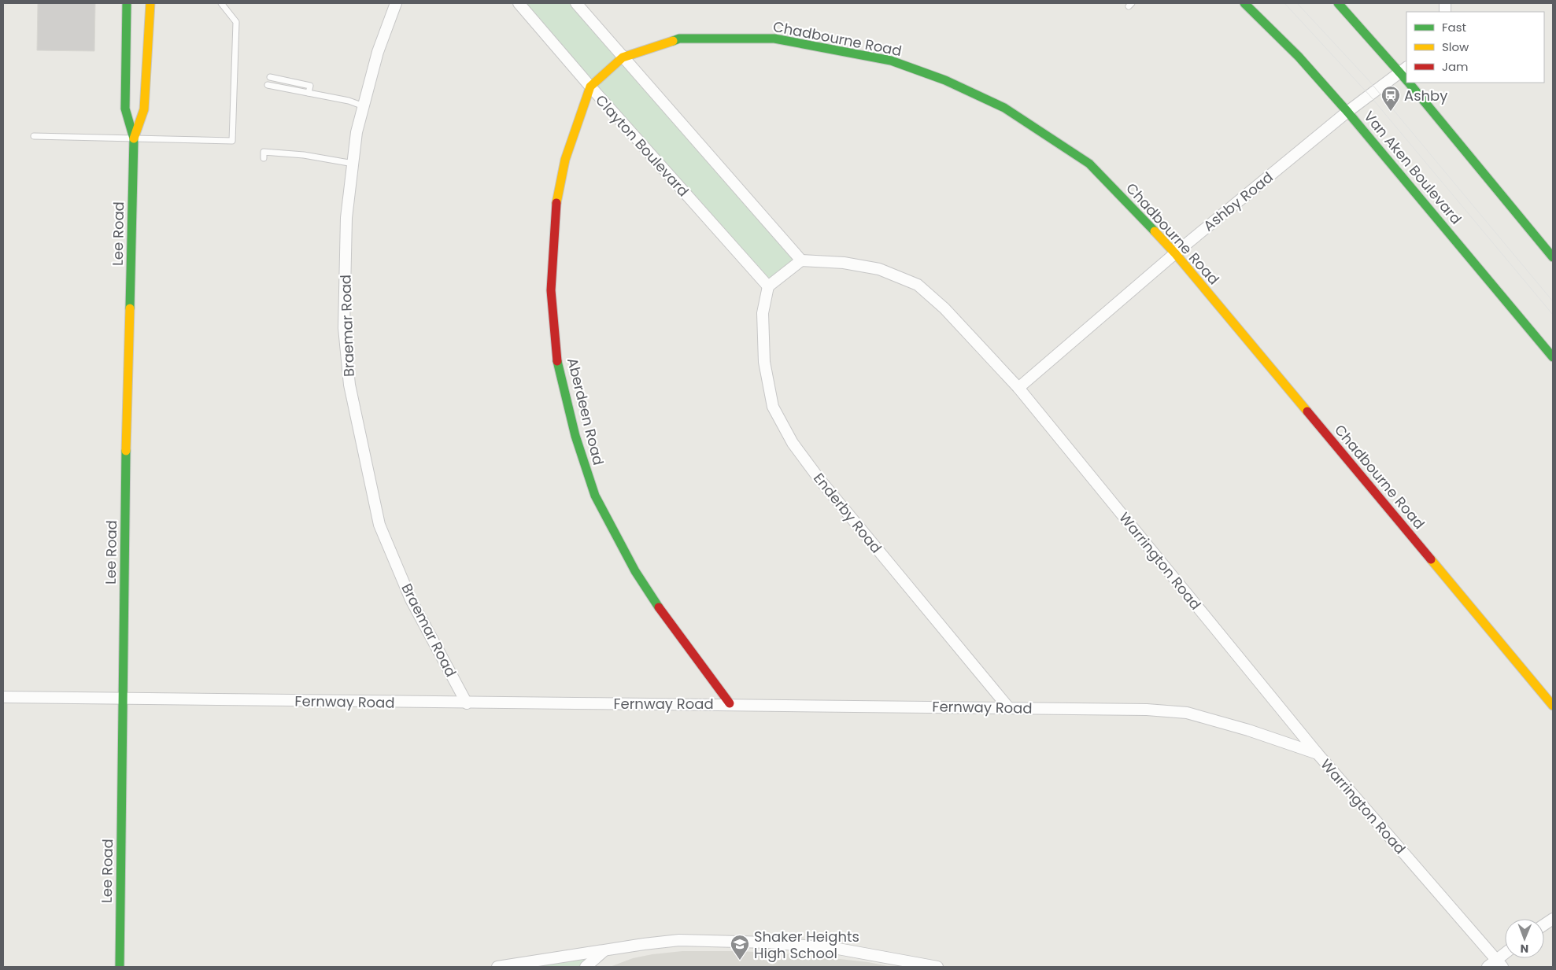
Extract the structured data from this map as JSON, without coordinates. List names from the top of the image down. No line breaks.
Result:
{"streets":{"street":["Chadbourne Road","Clayton Boulevard","Van Aken Boulevard","Ashby Road","Lee Road","Braemar Road","Aberdeen Road","Enderby Road","Warrington Road","Fernway Road"]},"crossings":[["Chadbourne Road","Ashby Road"],["Chadbourne Road","Aberdeen Road"],["Clayton Boulevard","Aberdeen Road"],["Clayton Boulevard","Enderby Road"],["Van Aken Boulevard","Ashby Road"],["Ashby Road","Warrington Road"],["Lee Road","Fernway Road"],["Braemar Road","Fernway Road"],["Aberdeen Road","Fernway Road"],["Enderby Road","Fernway Road"],["Warrington Road","Fernway Road"]],"places":{"station":["Ashby"],"school or university":["Shaker Heights High School"]},"legend":["Fast","Slow","Jam"],"north":"bottom"}
